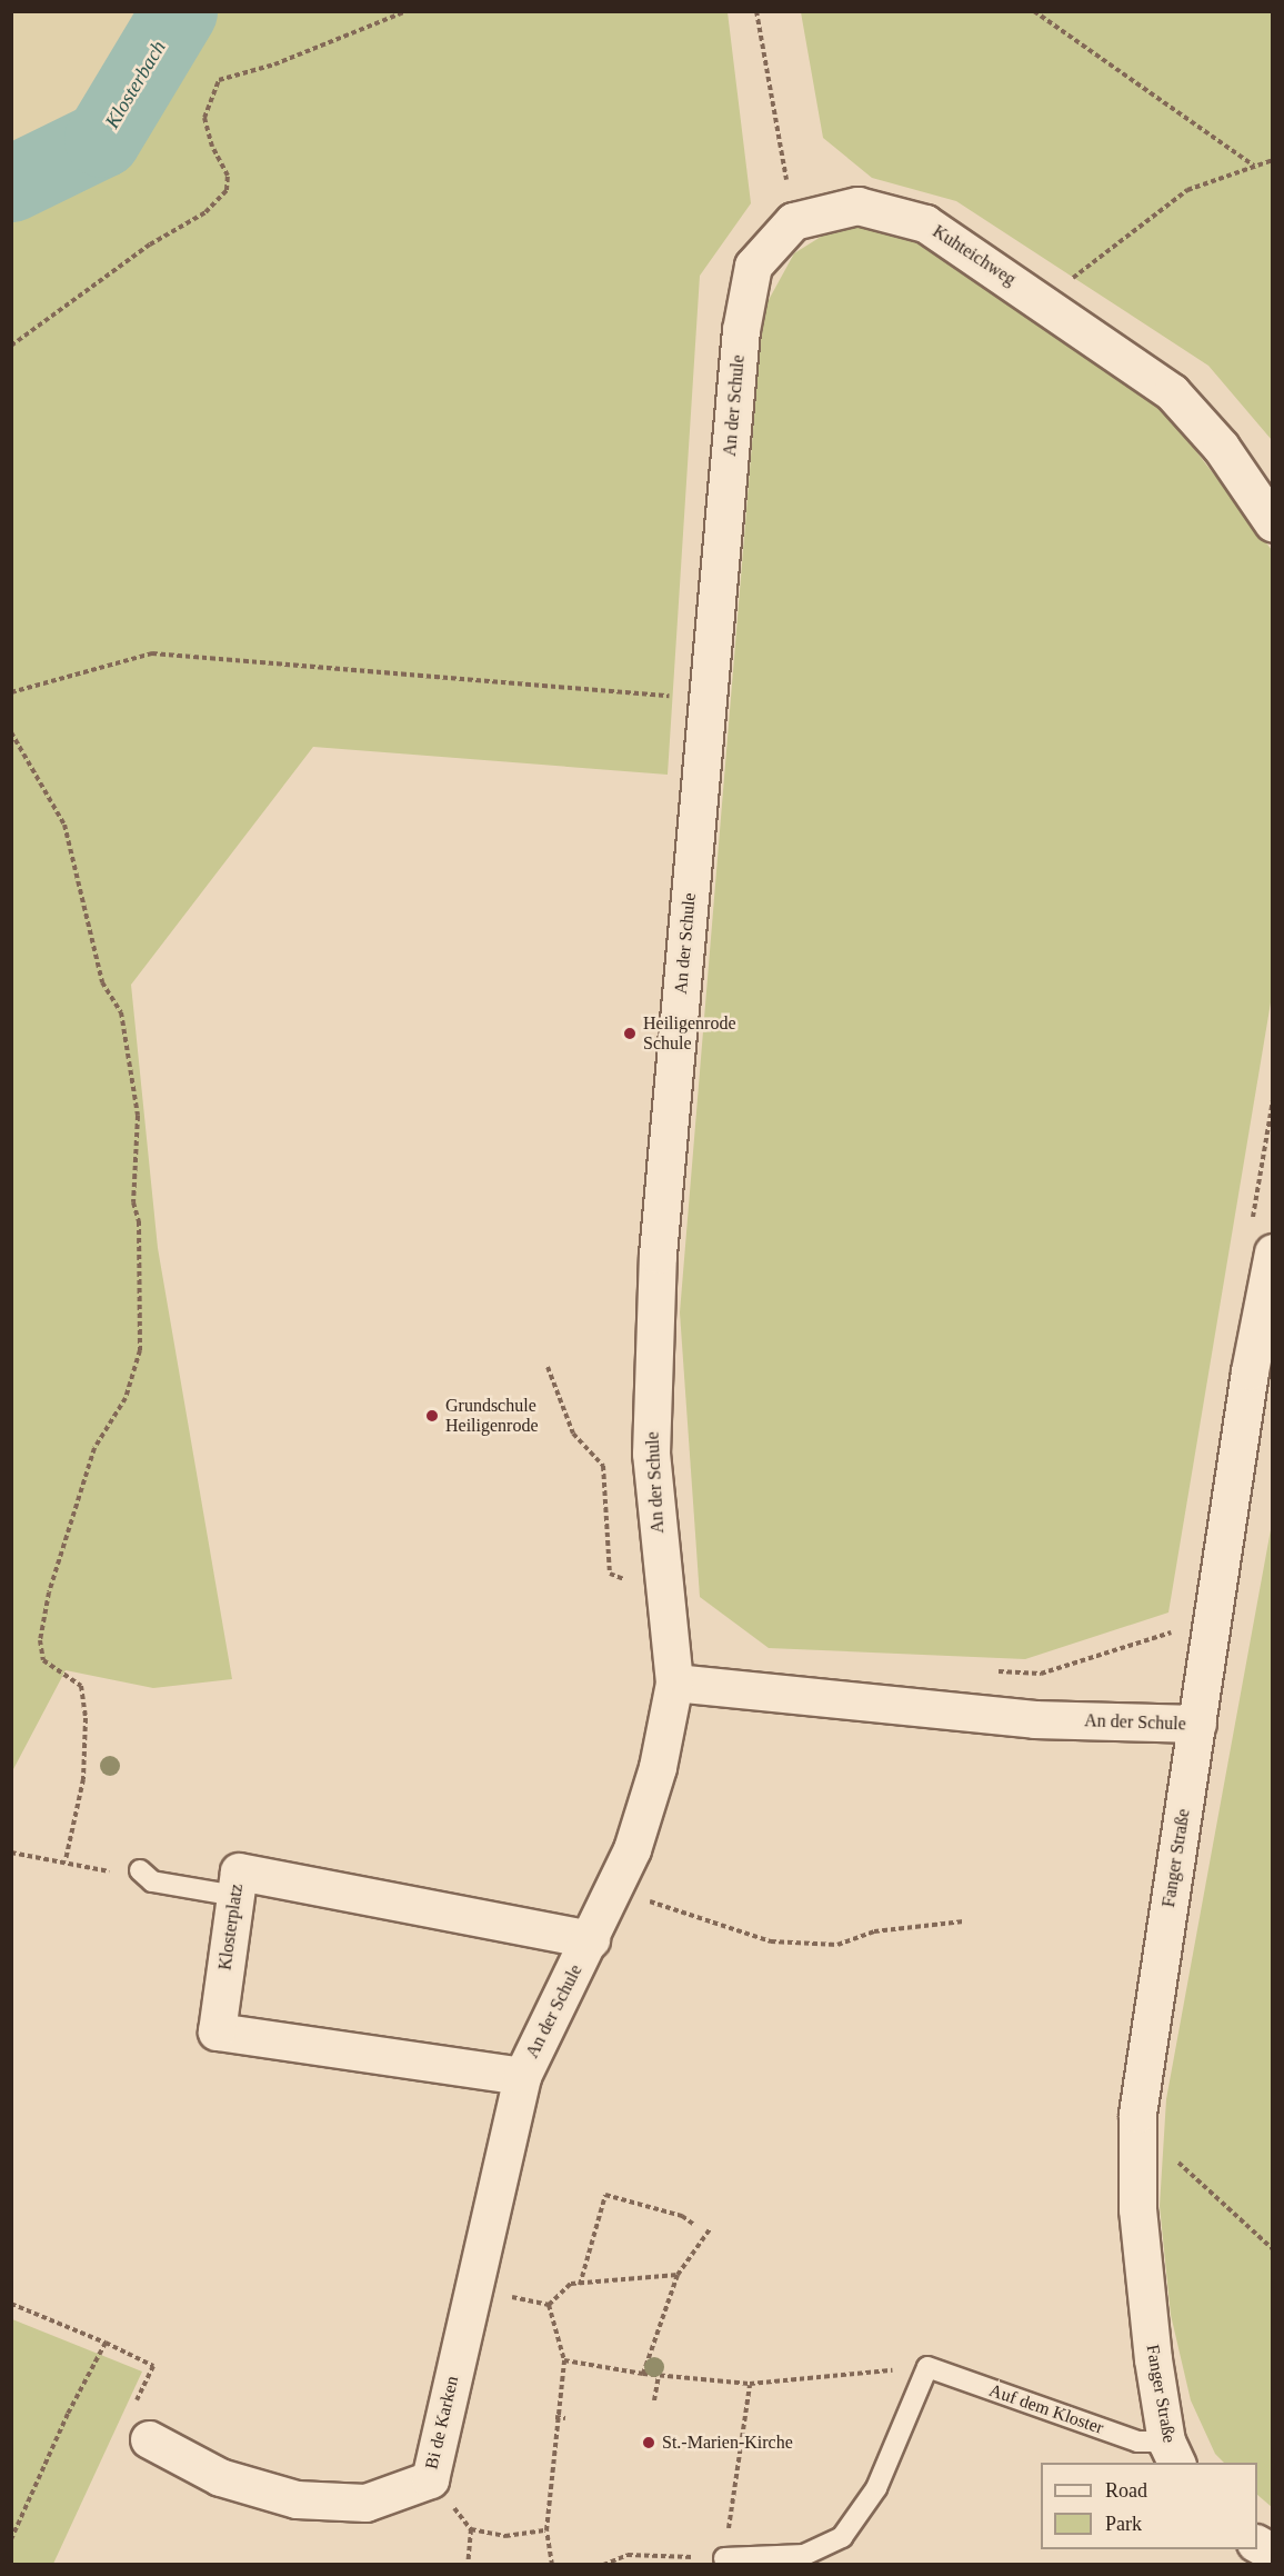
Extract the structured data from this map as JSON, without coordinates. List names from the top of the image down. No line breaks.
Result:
{"streets":{"street":["Kuhteichweg","An der Schule","Fanger Straße","Klosterplatz","Bi de Karken"],"lane":["Auf dem Kloster"]},"crossings":[["Kuhteichweg","An der Schule"],["An der Schule","Fanger Straße"],["An der Schule","Klosterplatz"],["An der Schule","Bi de Karken"],["Fanger Straße","Auf dem Kloster"],["Klosterplatz","Bi de Karken"]],"water":["Klosterbach"],"places":["Heiligenrode Schule","Grundschule Heiligenrode","St.-Marien-Kirche"],"legend":["Road","Park"]}
